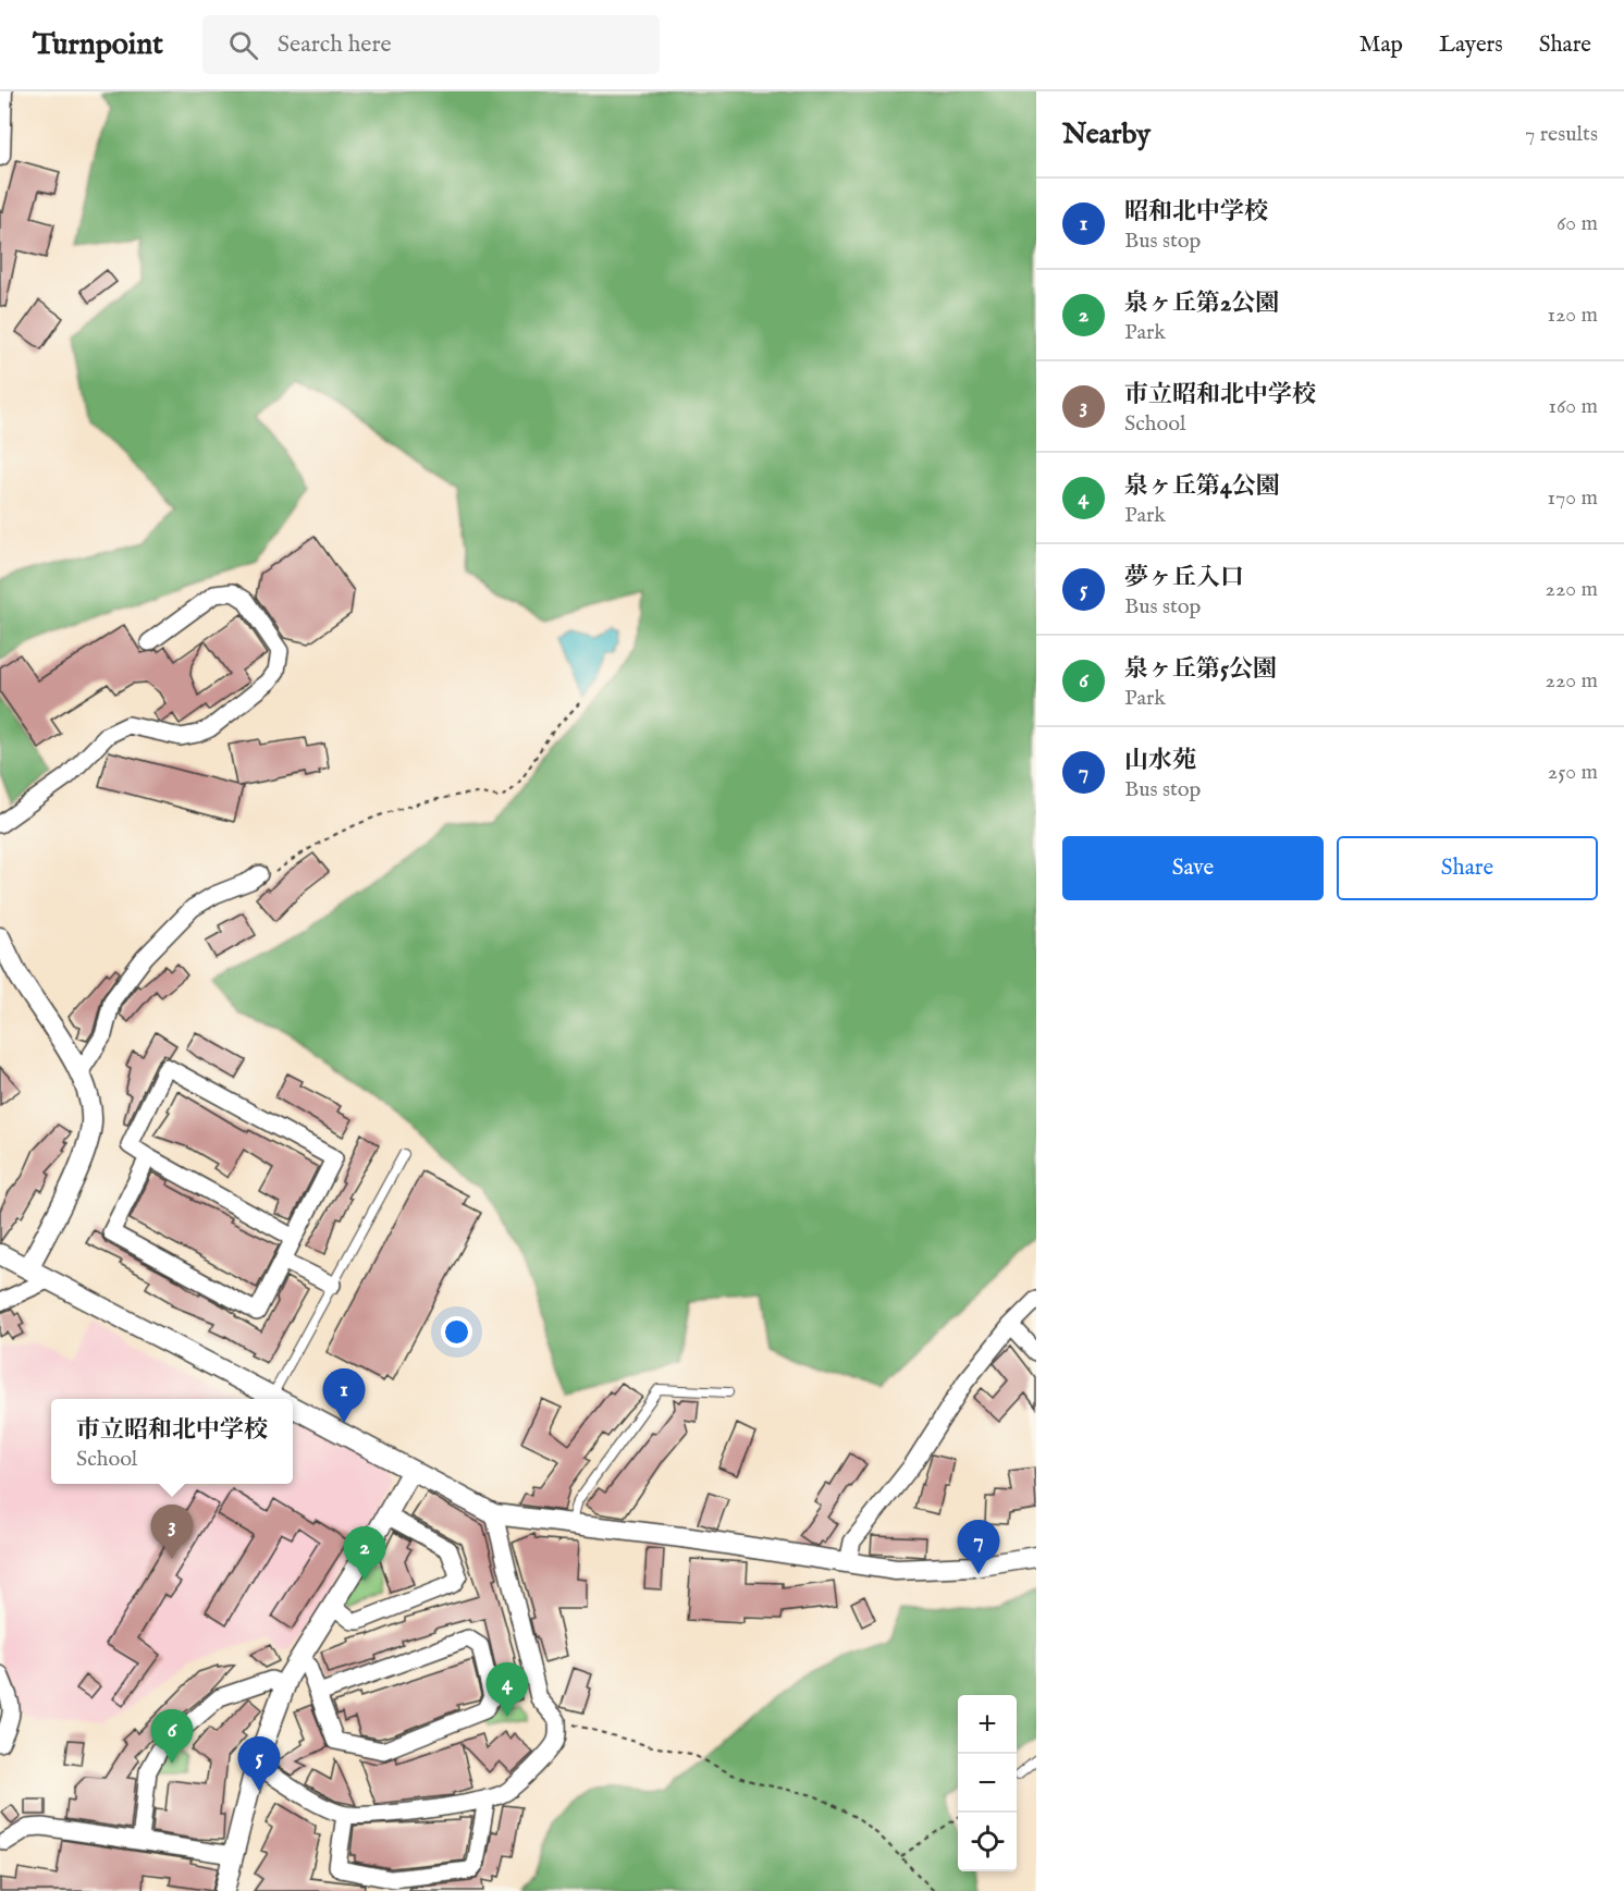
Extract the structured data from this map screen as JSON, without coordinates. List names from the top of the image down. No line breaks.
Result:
{"page":{"header":"Turnpoint","search":"Search here","nav":["Map","Layers","Share"],"heading":["Nearby","7 results"],"list":[{"mark":"1","name":"昭和北中学校","note":"Bus stop","value":"60 m"},{"mark":"2","name":"泉ヶ丘第2公園","note":"Park","value":"120 m"},{"mark":"3","name":"市立昭和北中学校","note":"School","value":"160 m"},{"mark":"4","name":"泉ヶ丘第4公園","note":"Park","value":"170 m"},{"mark":"5","name":"夢ヶ丘入口","note":"Bus stop","value":"220 m"},{"mark":"6","name":"泉ヶ丘第5公園","note":"Park","value":"220 m"},{"mark":"7","name":"山水苑","note":"Bus stop","value":"250 m"}],"buttons":["Save","Share"],"pins":["1","3","7","2","4","6","5"],"popup":["市立昭和北中学校","School"],"map_buttons":["+","−"]}}
